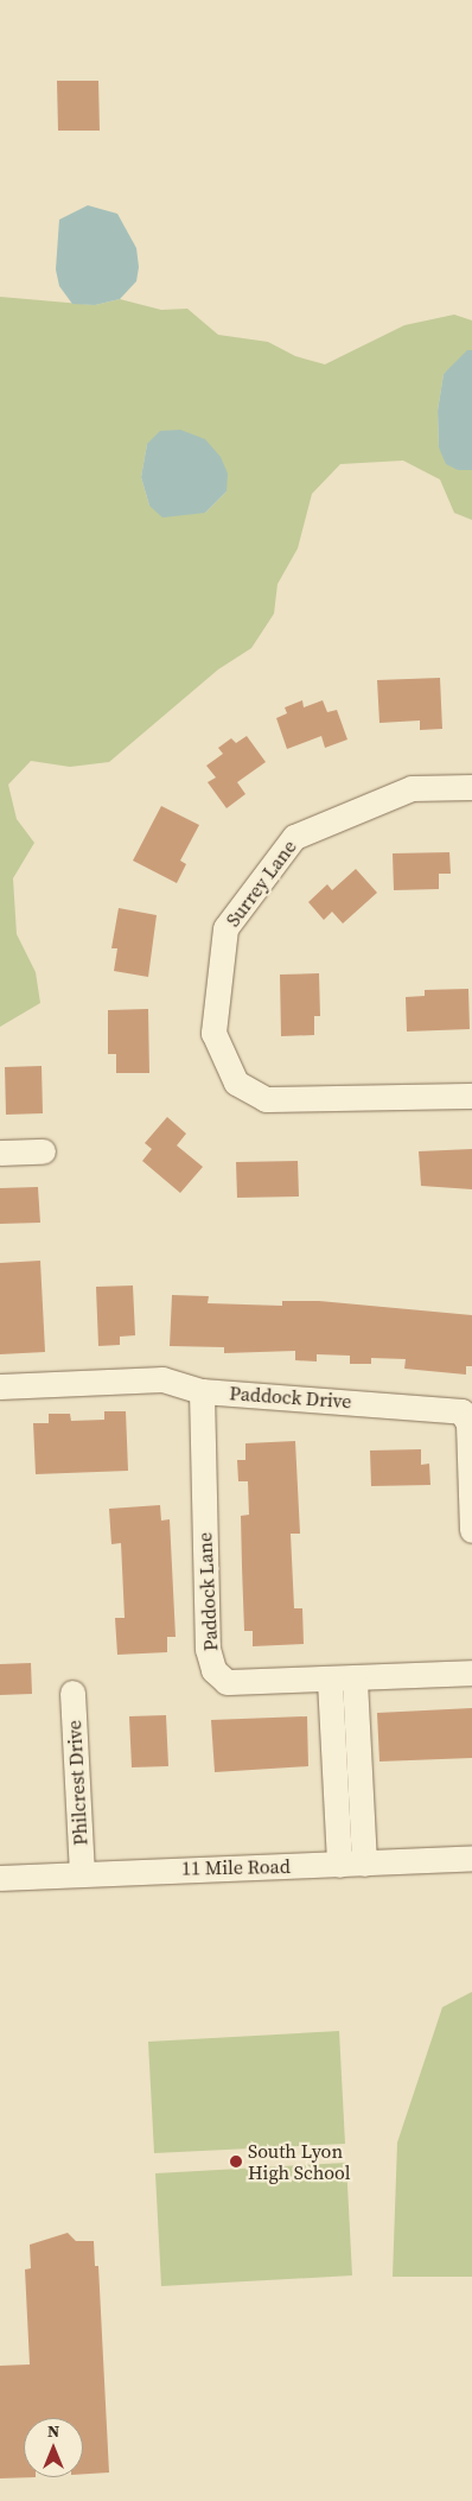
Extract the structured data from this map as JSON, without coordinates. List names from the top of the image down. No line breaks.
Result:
{"streets":{"street":["Surrey Lane","Paddock Drive","Paddock Lane","Philcrest Drive","11 Mile Road"]},"crossings":[["Paddock Drive","Paddock Lane"],["Philcrest Drive","11 Mile Road"]],"places":["South Lyon High School"],"north":"top"}
